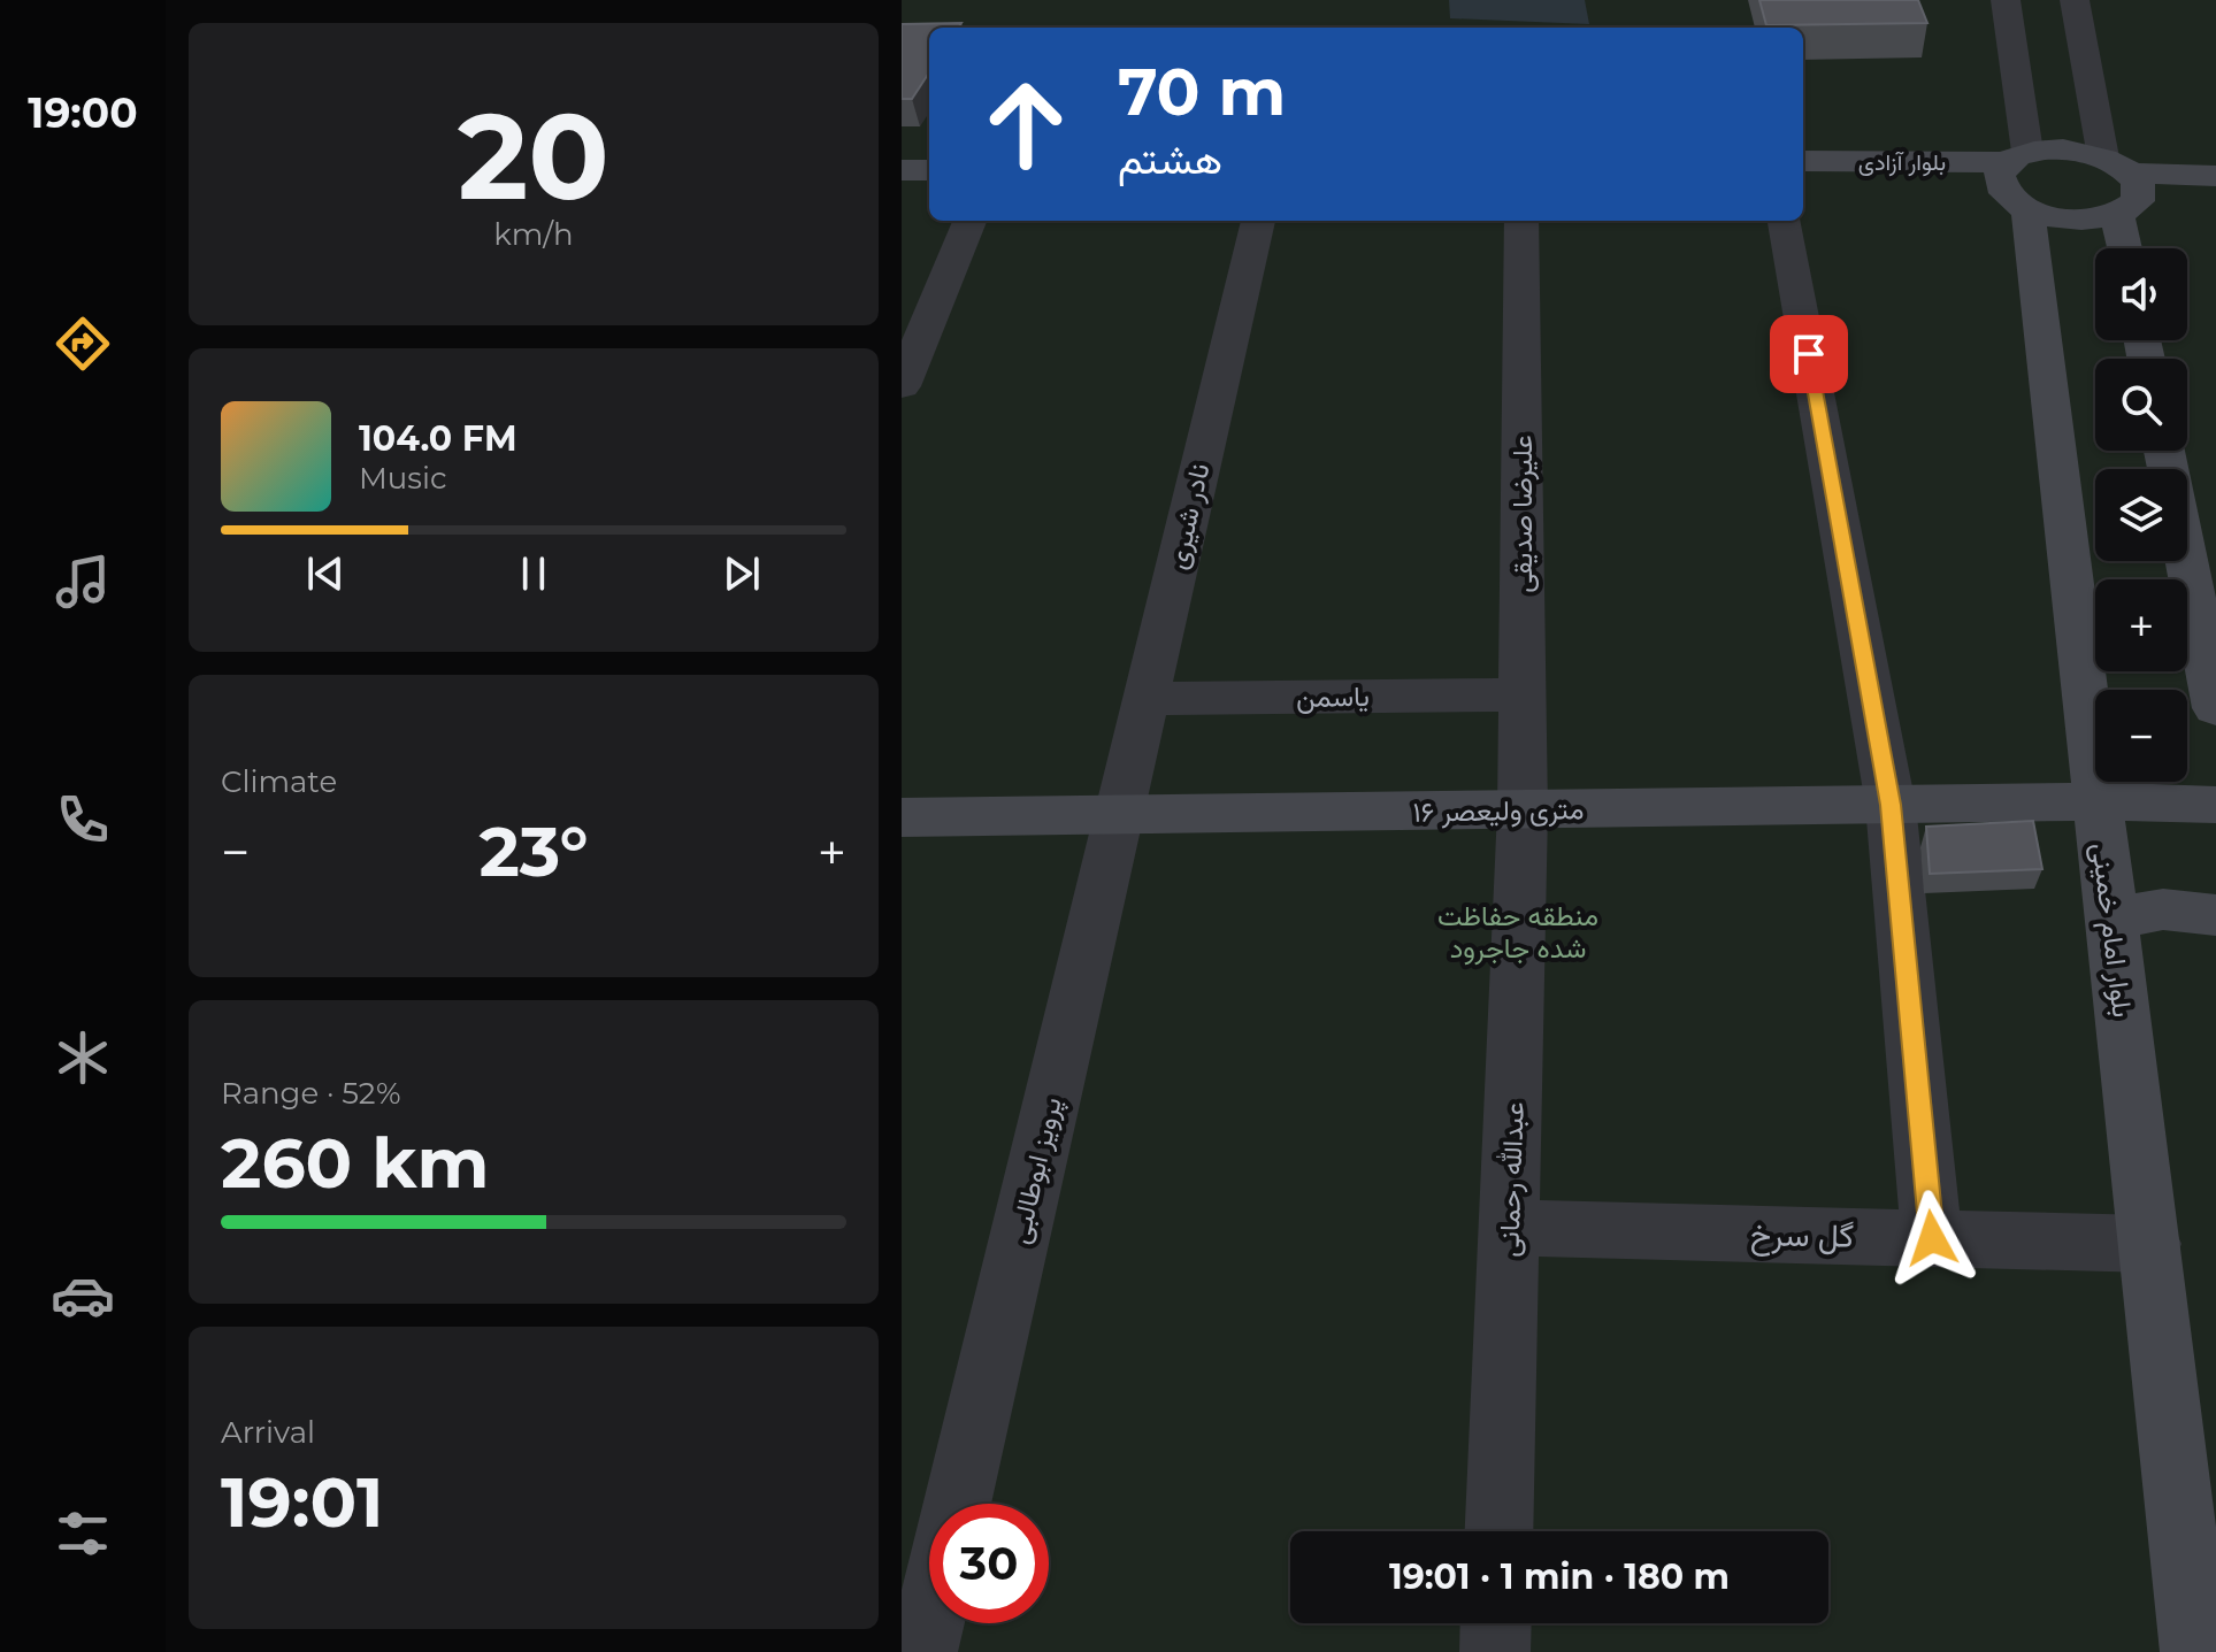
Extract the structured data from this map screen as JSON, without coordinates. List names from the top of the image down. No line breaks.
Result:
{"streets":{"main road":["بلوار آزادی","۱۶ متری ولیعصر","بلوار امام خمینی"],"street":["علیرضا صدیقی","نادر شیری","یاسمن","پرویز ابوطالبی","عبدالله رحمانی","گل سرخ"]},"crossings":[["بلوار آزادی","بلوار امام خمینی"],["علیرضا صدیقی","یاسمن"],["علیرضا صدیقی","۱۶ متری ولیعصر"],["علیرضا صدیقی","عبدالله رحمانی"],["نادر شیری","یاسمن"],["نادر شیری","۱۶ متری ولیعصر"],["نادر شیری","پرویز ابوطالبی"],["۱۶ متری ولیعصر","بلوار امام خمینی"],["۱۶ متری ولیعصر","پرویز ابوطالبی"],["۱۶ متری ولیعصر","عبدالله رحمانی"],["بلوار امام خمینی","گل سرخ"],["عبدالله رحمانی","گل سرخ"]],"parks":["منطقه حفاظت شده جاجرود"],"page":{"tabs":"19:00","tile":[["20","km/h"],"Climate",["Range · 52%","260 km"],["Arrival","19:01"]],"turn":["70 m","هشتم"],"map_buttons":["+","−"],"song":["104.0 FM","Music"],"heat":["−","23°","+"],"limit":"30","trip":"19:01 · 1 min · 180 m"}}
